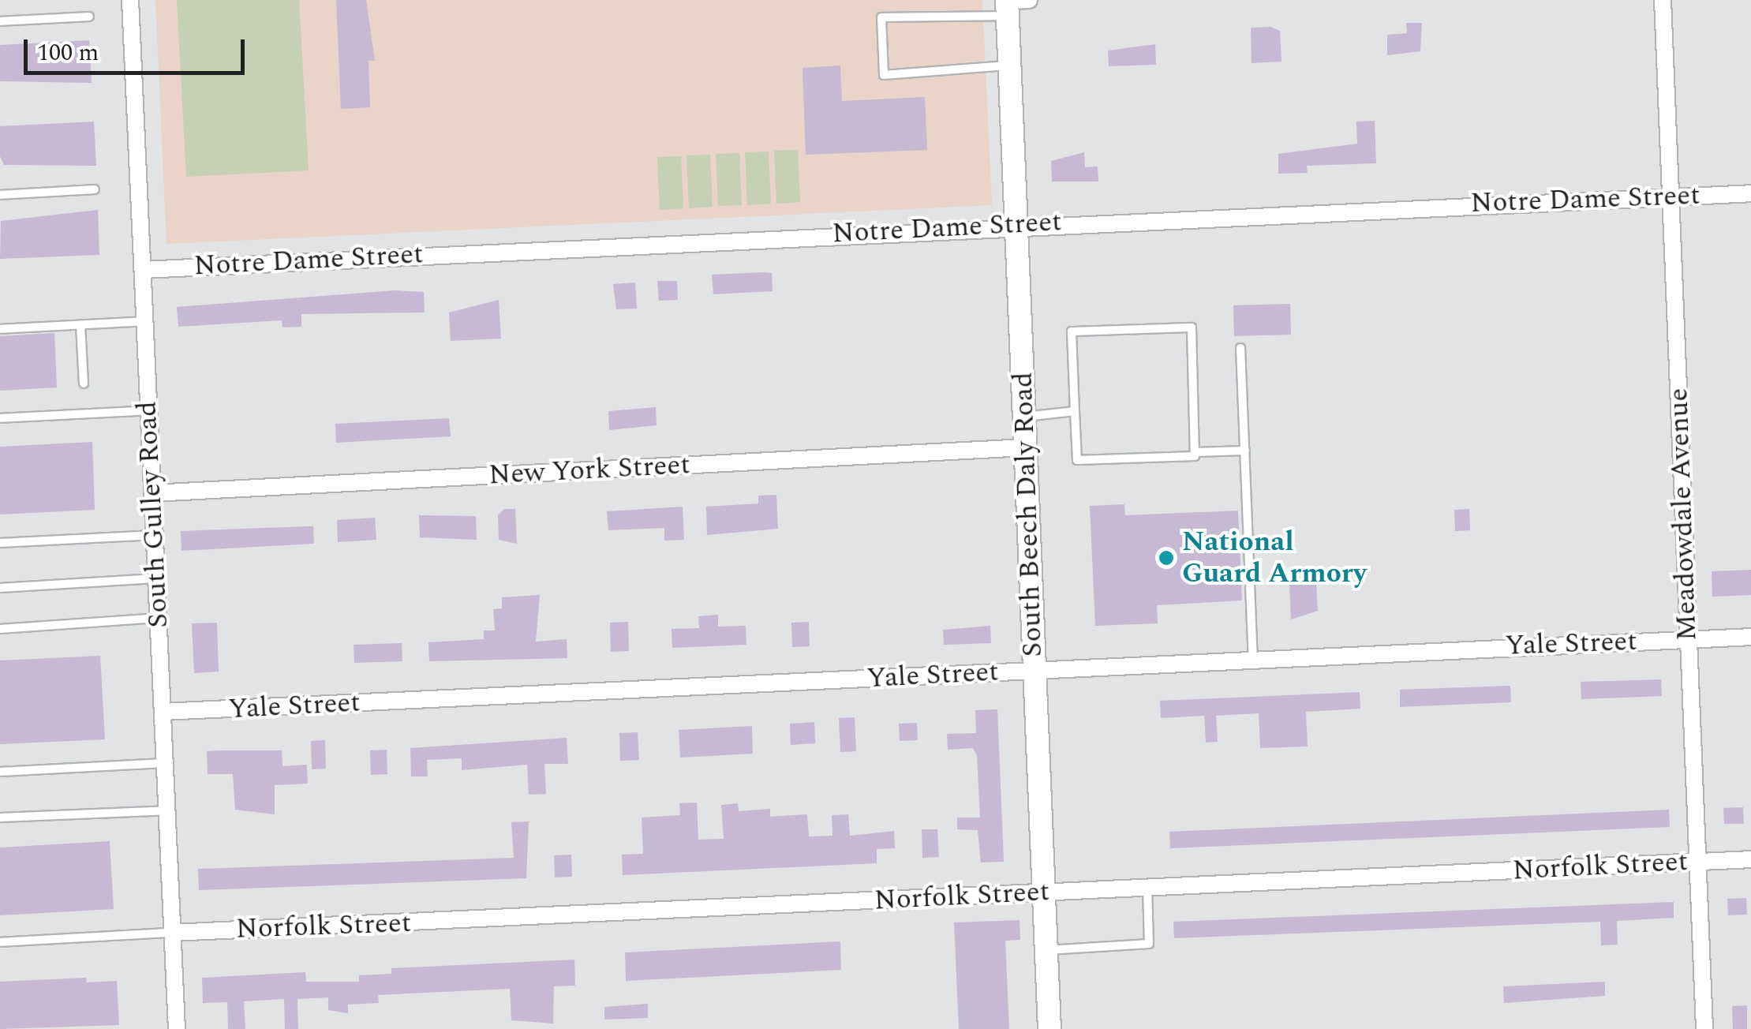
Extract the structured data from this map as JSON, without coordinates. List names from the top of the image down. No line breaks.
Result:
{"streets":{"main road":["South Beech Daly Road"],"street":["Notre Dame Street","New York Street","South Gulley Road","Meadowdale Avenue","Yale Street","Norfolk Street"]},"crossings":[["Notre Dame Street","South Gulley Road"],["Notre Dame Street","South Beech Daly Road"],["Notre Dame Street","Meadowdale Avenue"],["New York Street","South Gulley Road"],["New York Street","South Beech Daly Road"],["South Gulley Road","Yale Street"],["South Gulley Road","Norfolk Street"],["South Beech Daly Road","Yale Street"],["South Beech Daly Road","Norfolk Street"],["Meadowdale Avenue","Yale Street"],["Meadowdale Avenue","Norfolk Street"]],"places":["National Guard Armory"],"scale_bar":"100 m"}
